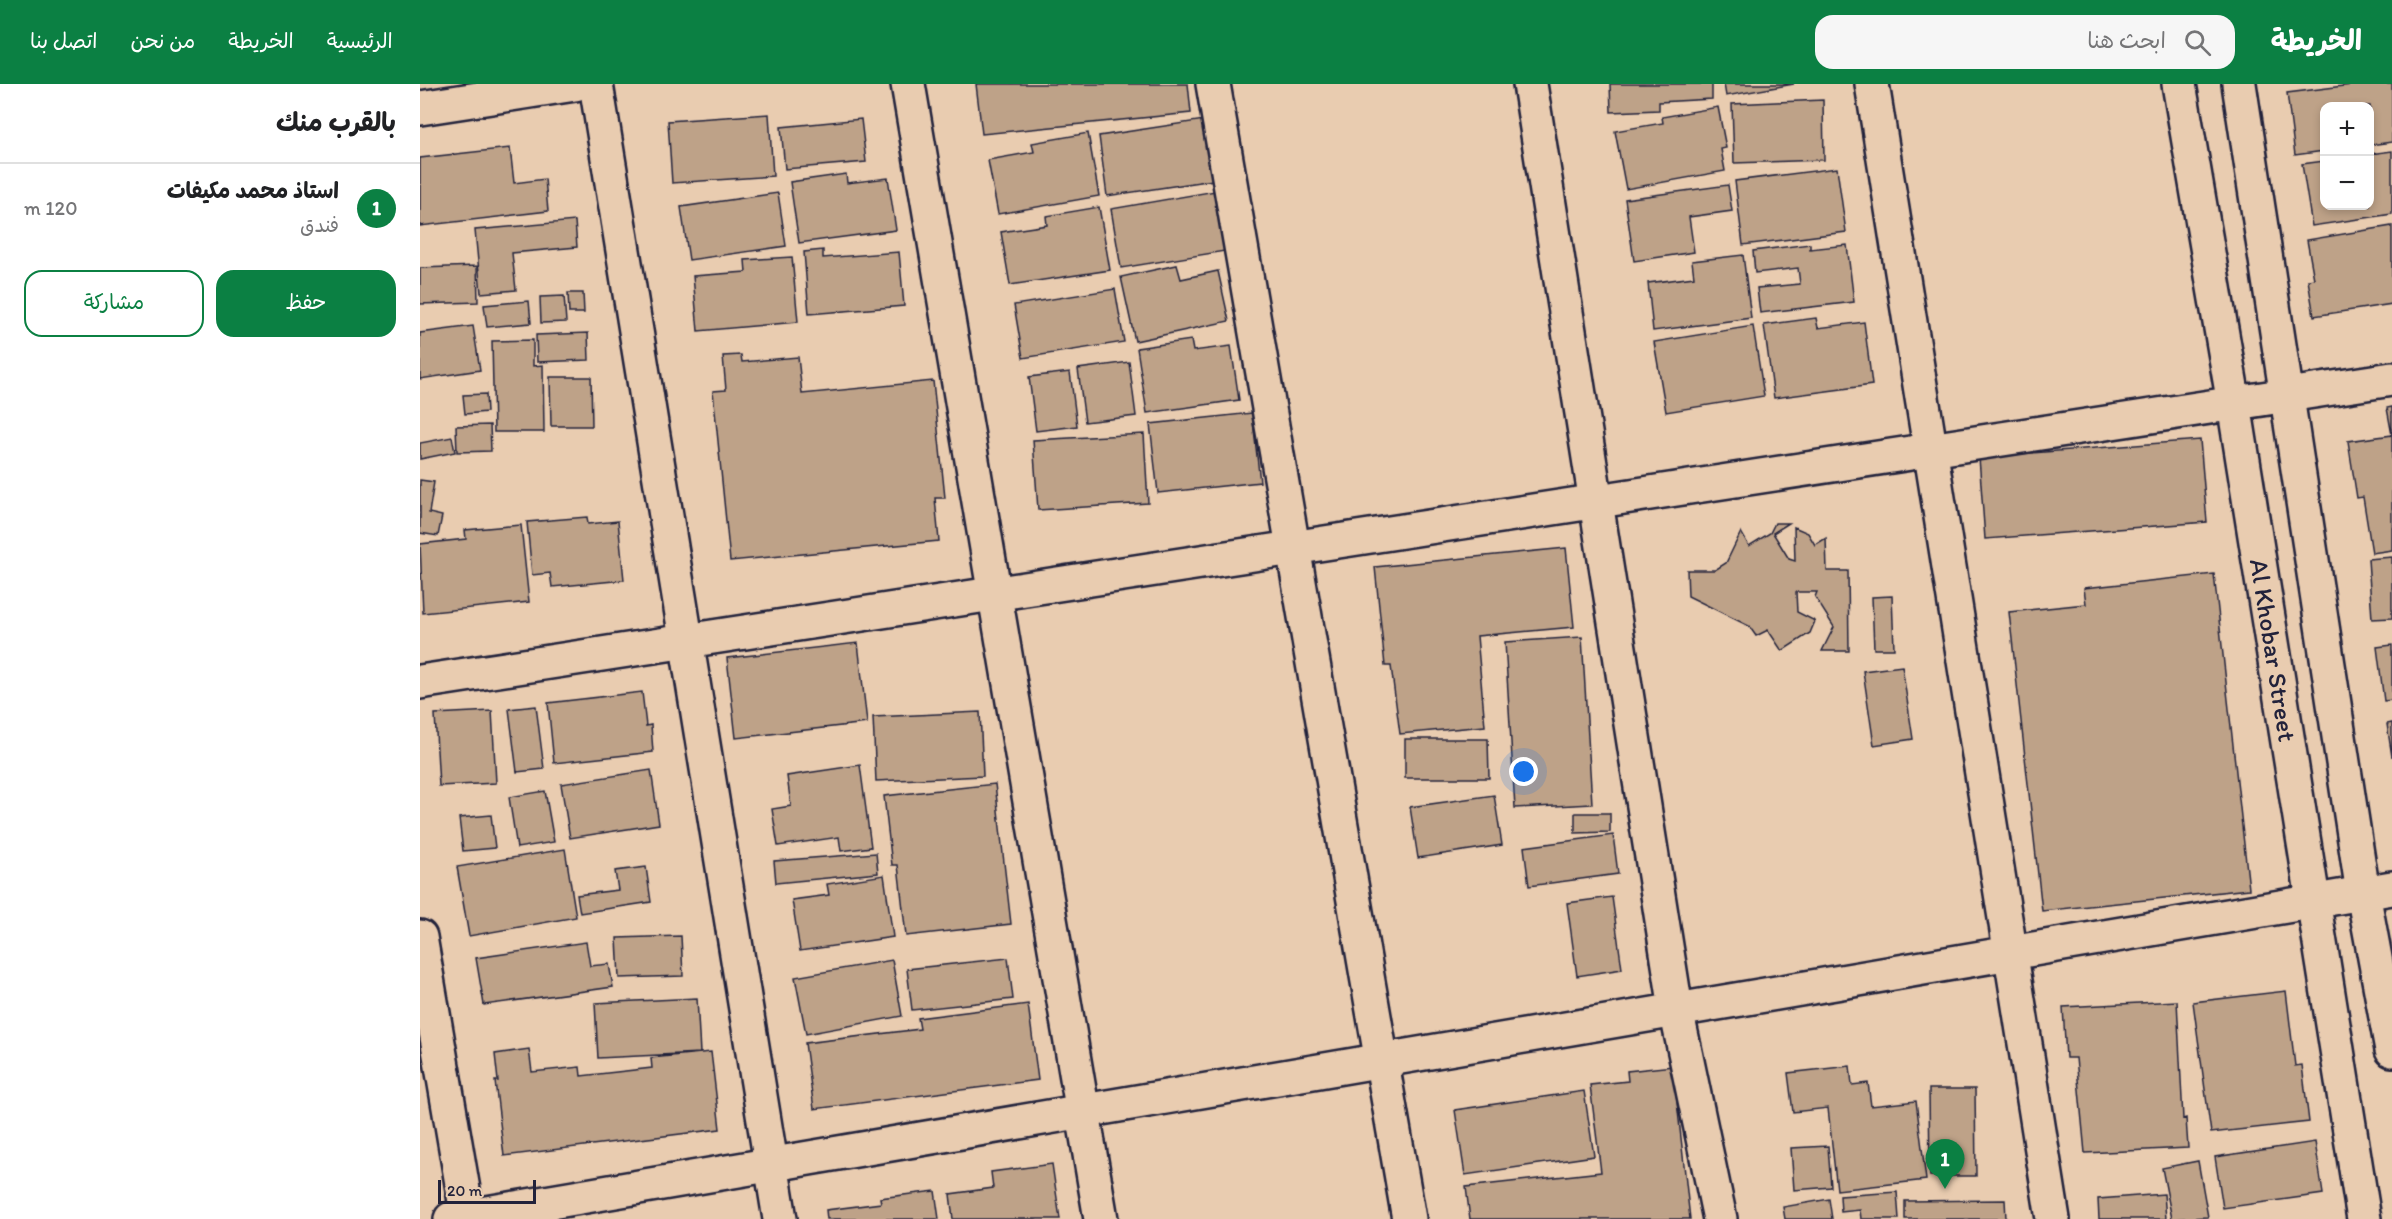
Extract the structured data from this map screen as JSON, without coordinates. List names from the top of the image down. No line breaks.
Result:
{"streets":{"street":["Al Khobar Street"]},"scale_bar":"20 m","page":{"header":"الخريطة","search":"ابحث هنا","nav":["الرئيسية","الخريطة","من نحن","اتصل بنا"],"heading":"بالقرب منك","map_buttons":["+","−"],"list":[{"mark":"1","name":"استاذ محمد مكيفات","note":"فندق","value":"120 m"}],"buttons":["حفظ","مشاركة"],"pins":"1","scale":"20 m"}}
